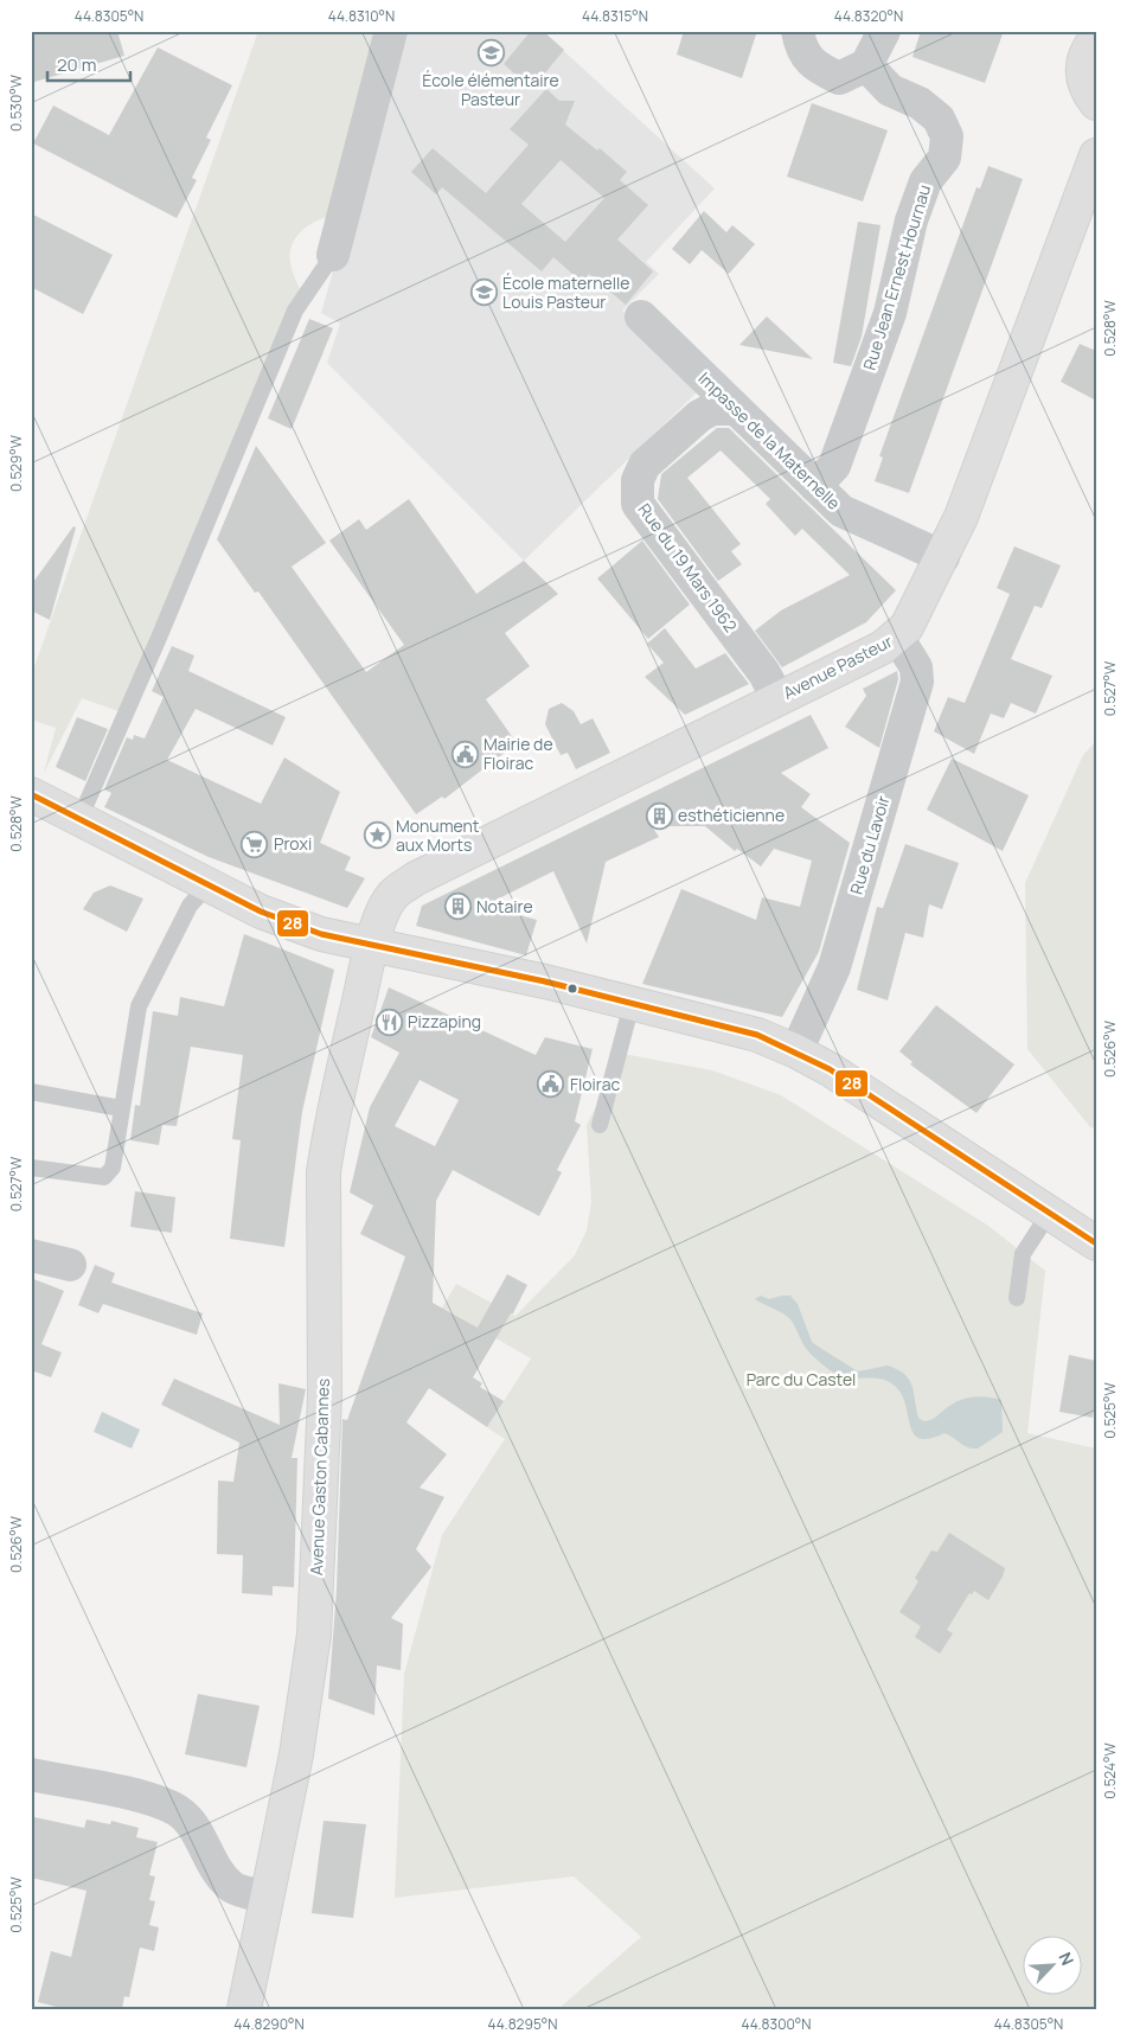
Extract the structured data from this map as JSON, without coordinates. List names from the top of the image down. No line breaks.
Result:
{"streets":{"main road":["Avenue Pasteur","Avenue Gaston Cabannes"],"street":["Rue Jean Ernest Hournau","Impasse de la Maternelle","Rue du 19 Mars 1962","Rue du Lavoir"]},"crossings":[["Rue Jean Ernest Hournau","Impasse de la Maternelle"],["Impasse de la Maternelle","Rue du 19 Mars 1962"],["Impasse de la Maternelle","Avenue Pasteur"],["Rue du 19 Mars 1962","Avenue Pasteur"],["Avenue Pasteur","Rue du Lavoir"],["Avenue Pasteur","Avenue Gaston Cabannes"]],"parks":["Parc du Castel"],"places":{"school or university":["École élémentaire Pasteur","École maternelle Louis Pasteur"],"public building":["Mairie de Floirac","Floirac"],"building":["esthéticienne","Notaire"],"place":["Monument aux Morts"],"supermarket":["Proxi"],"restaurant":["Pizzaping"]},"lines":["transit line 28"],"scale_bar":"20 m","north":"top right","coordinates":["44.8305°N","44.8310°N","44.8315°N","44.8320°N","0.530°W","0.528°W","0.529°W","0.527°W","0.526°W","0.525°W","0.524°W","44.8290°N","44.8295°N","44.8300°N"]}
